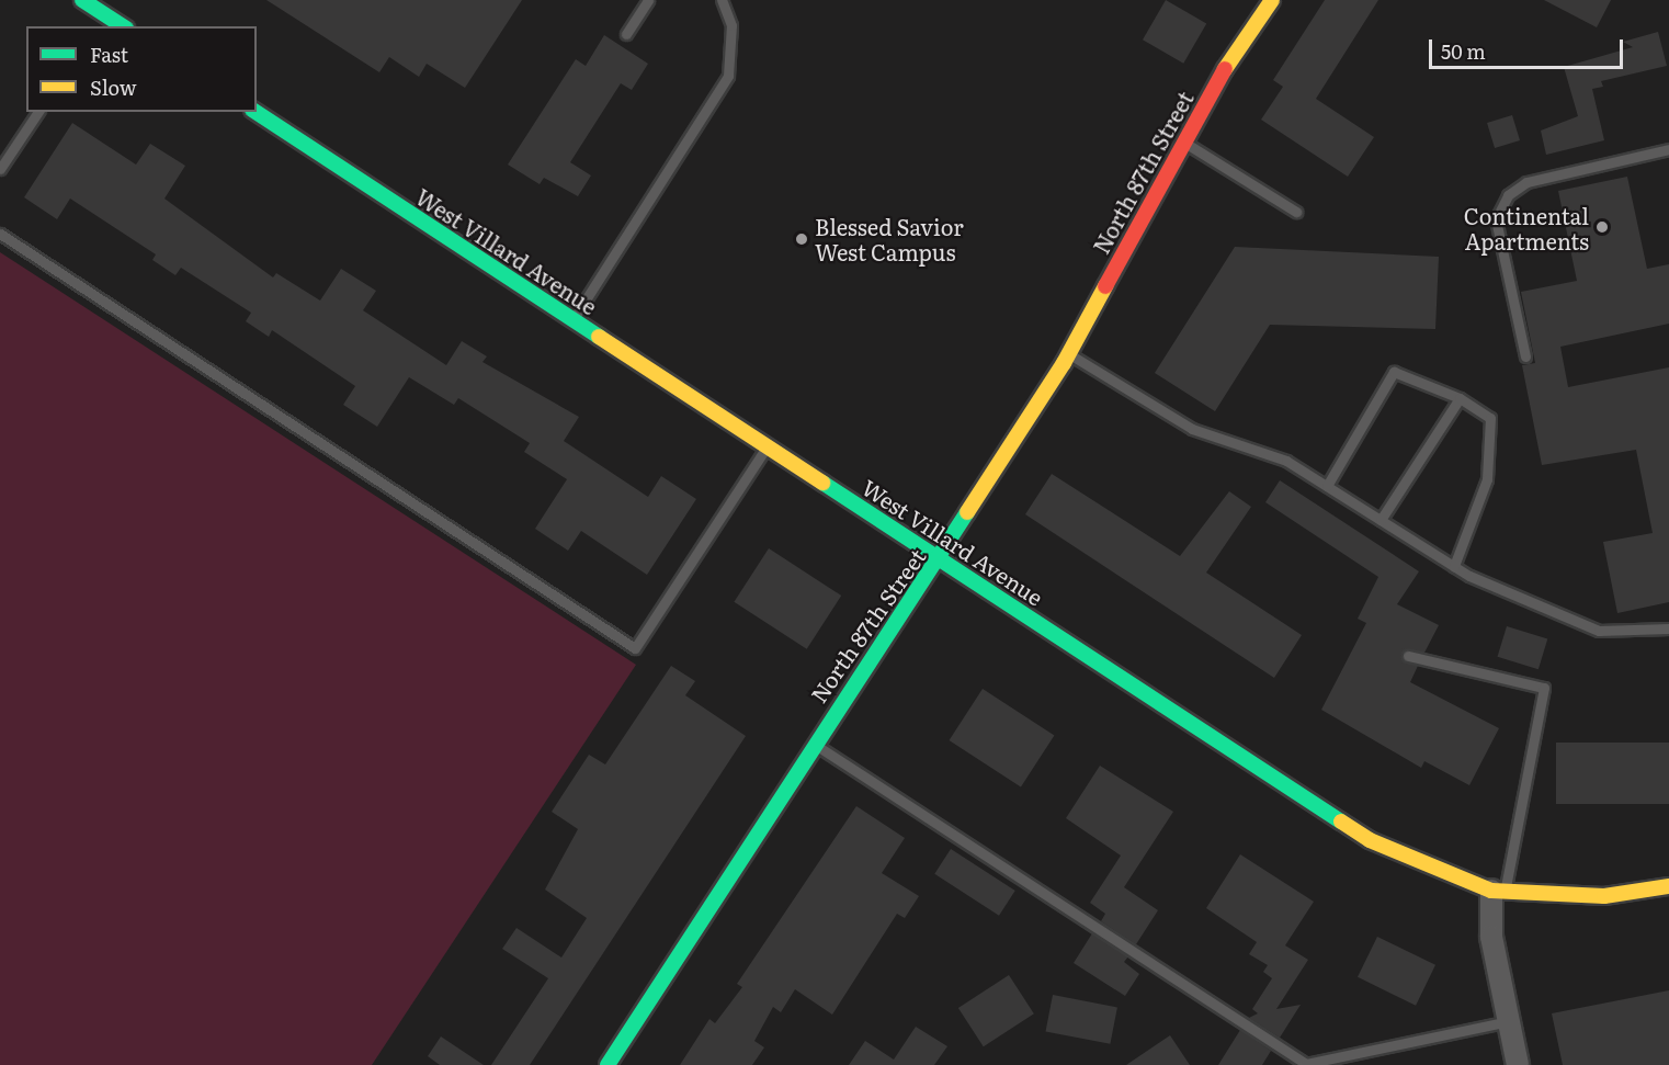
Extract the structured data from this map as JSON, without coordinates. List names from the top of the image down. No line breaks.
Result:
{"streets":{"street":["North 87th Street","West Villard Avenue"]},"crossings":[["North 87th Street","West Villard Avenue"]],"places":["Continental Apartments","Blessed Savior West Campus"],"legend":["Fast","Slow"],"scale_bar":"50 m"}
